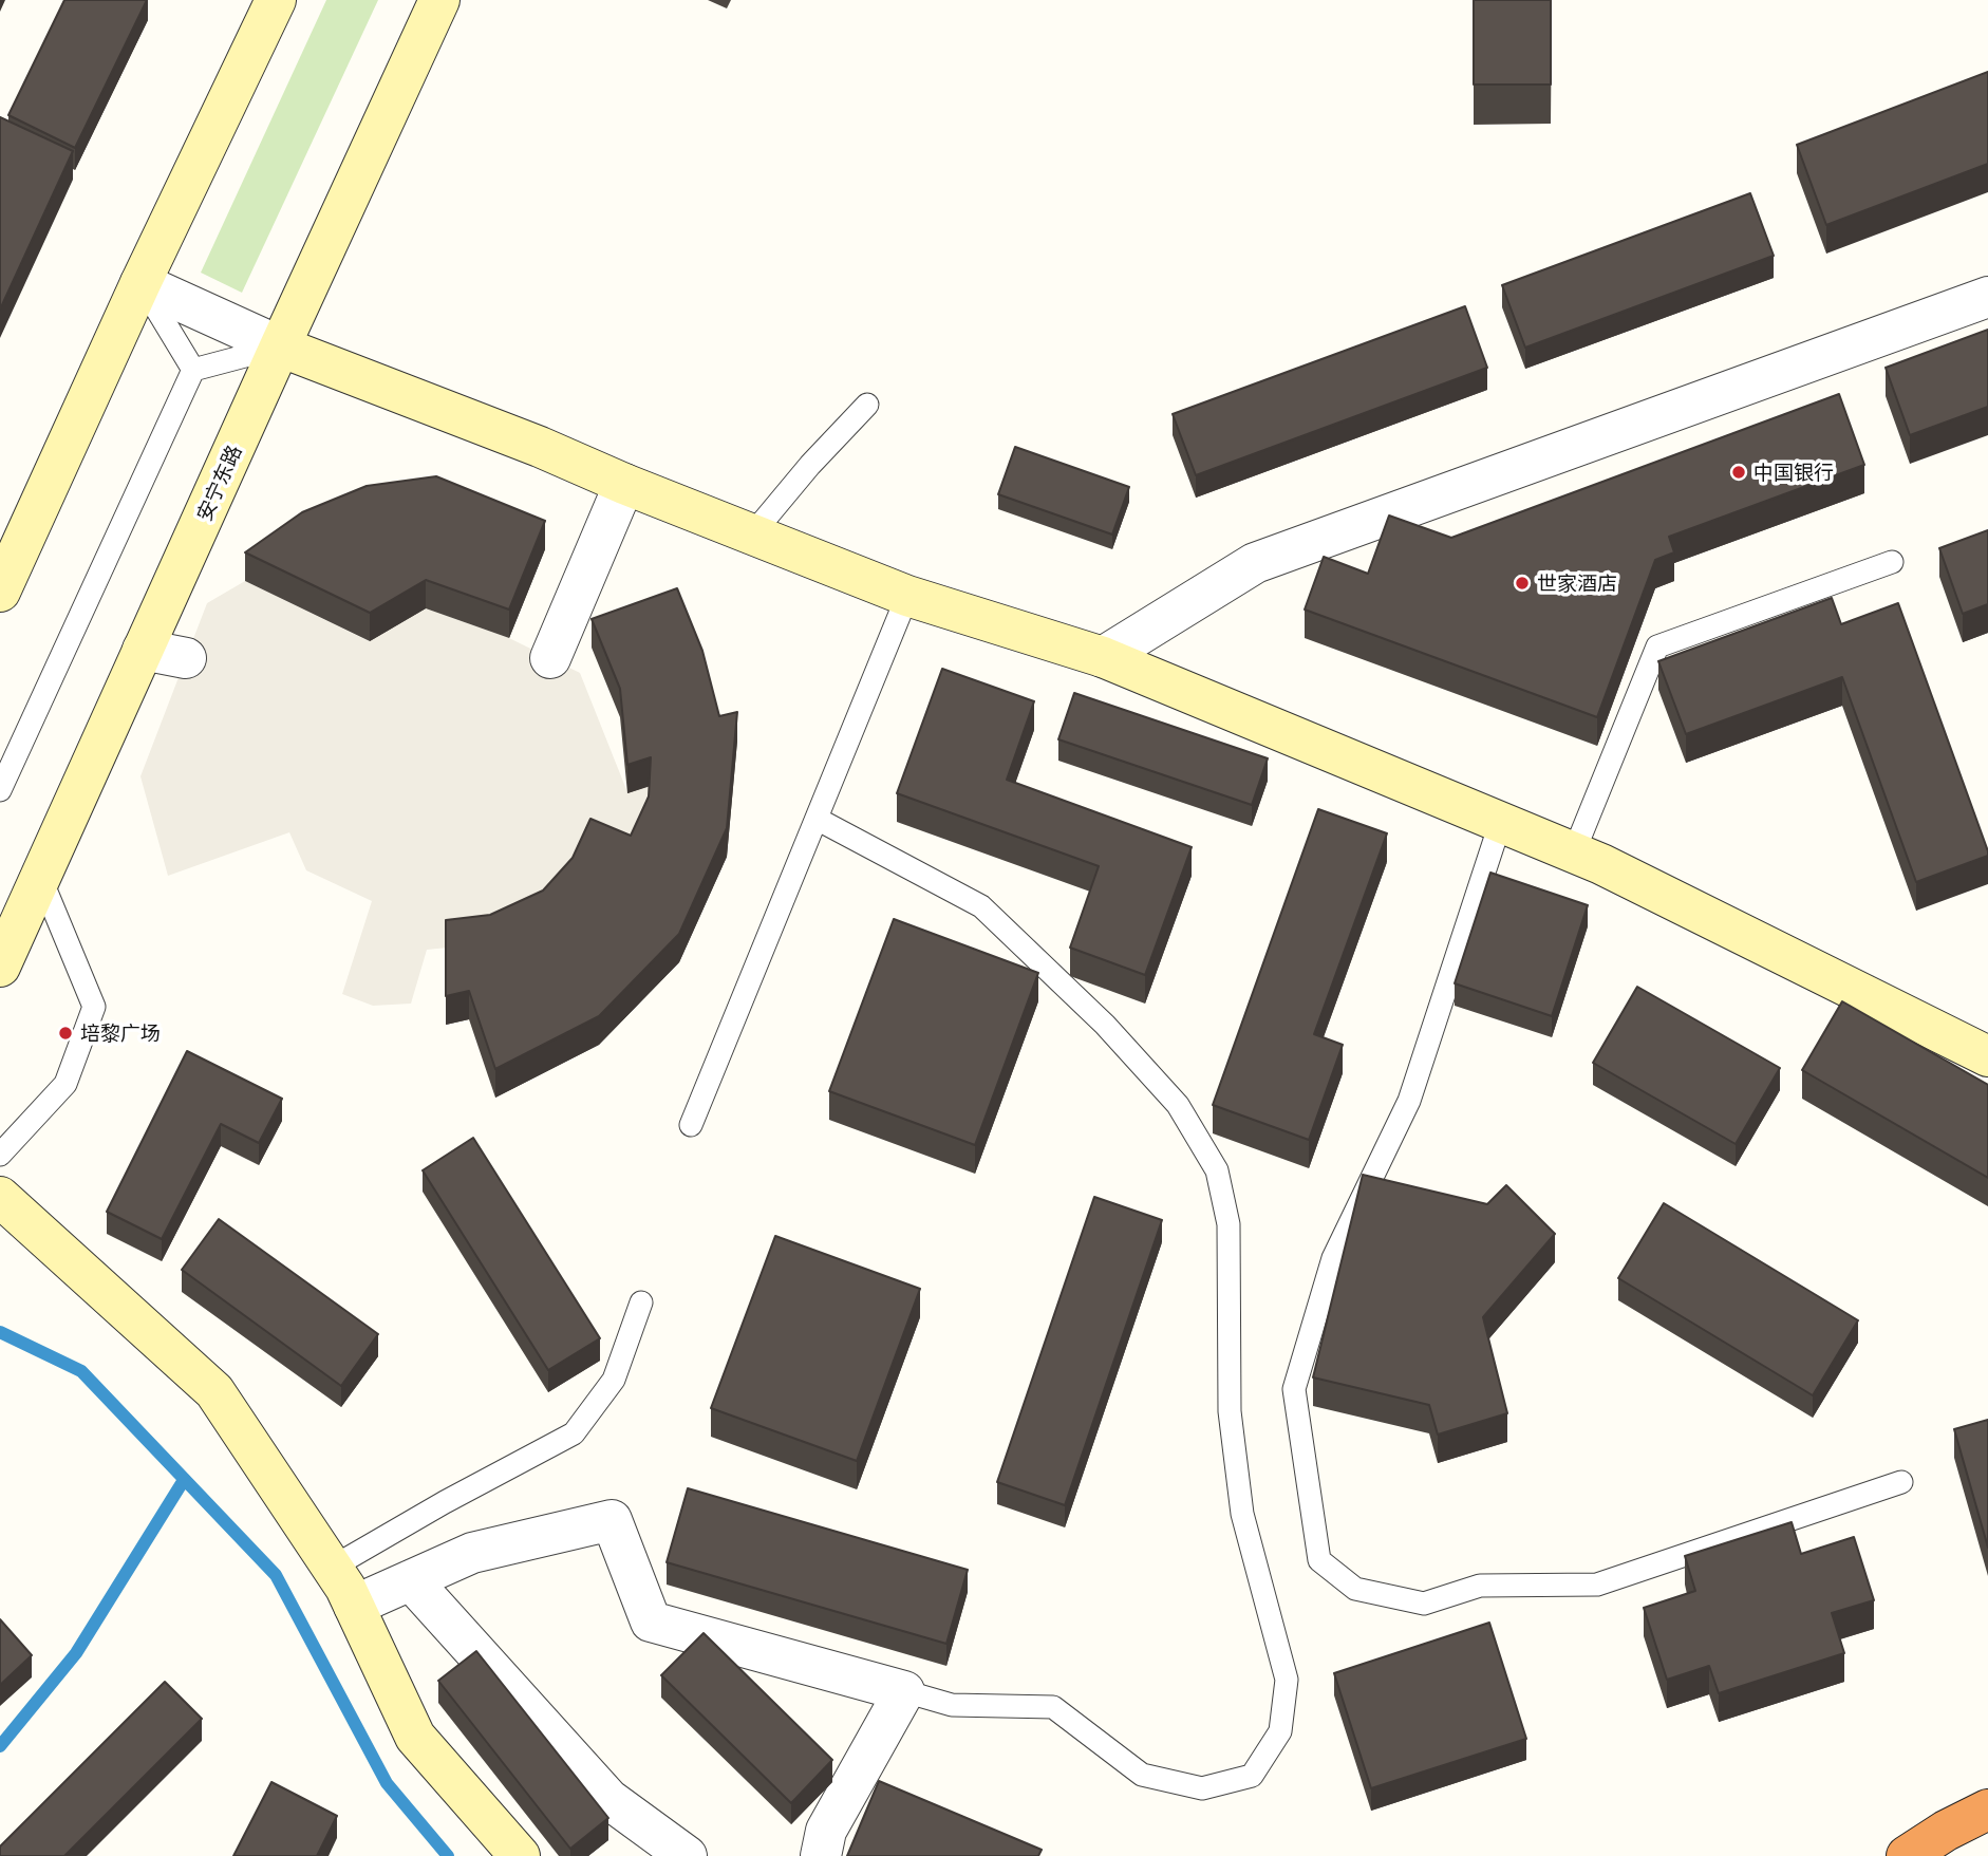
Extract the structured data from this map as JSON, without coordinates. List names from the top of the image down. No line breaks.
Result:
{"streets":{"street":["安宁东路"]},"places":["中国银行","世家酒店","培黎广场"]}
